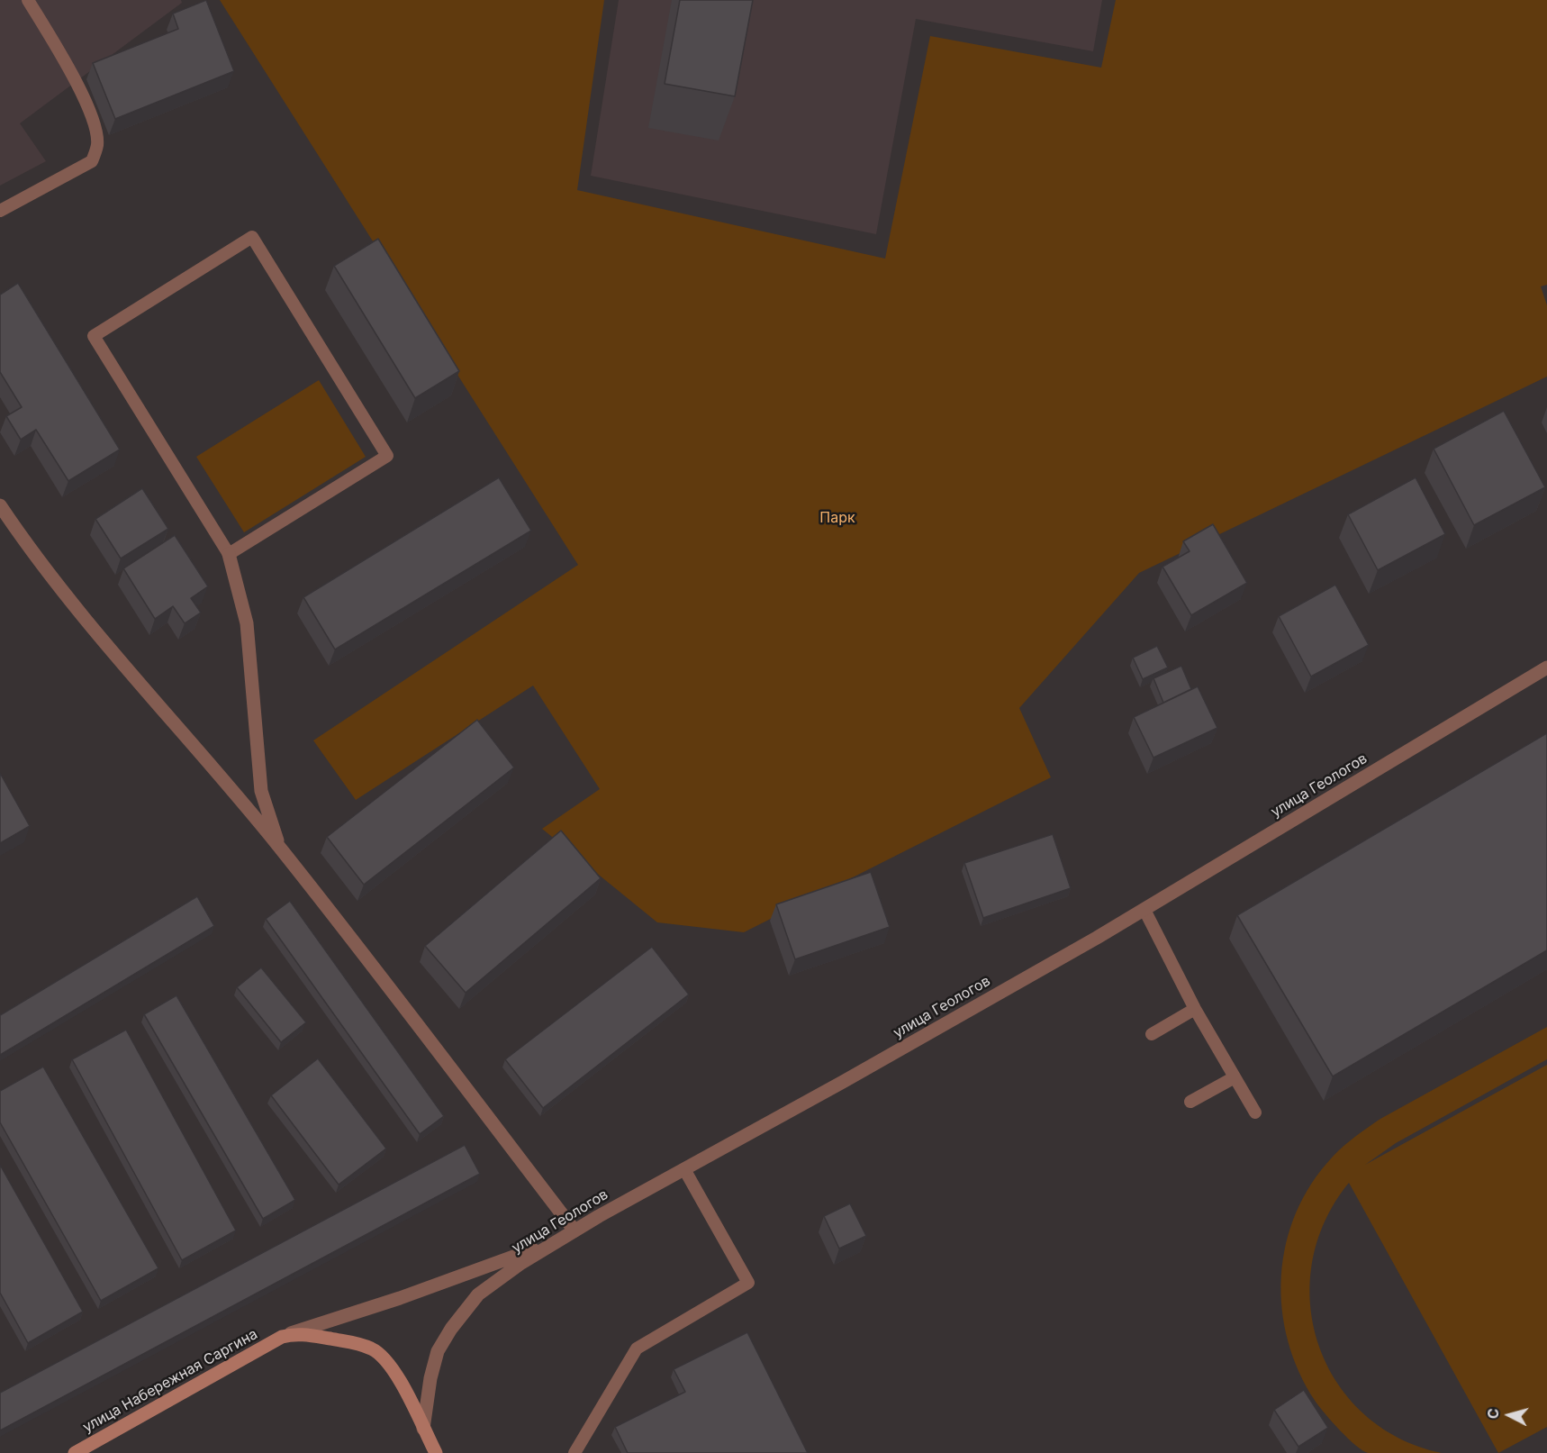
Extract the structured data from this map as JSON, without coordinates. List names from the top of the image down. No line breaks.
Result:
{"streets":{"main road":["улица Набережная Саргина"],"street":["улица Геологов"]},"parks":["Парк"],"north":"left"}
